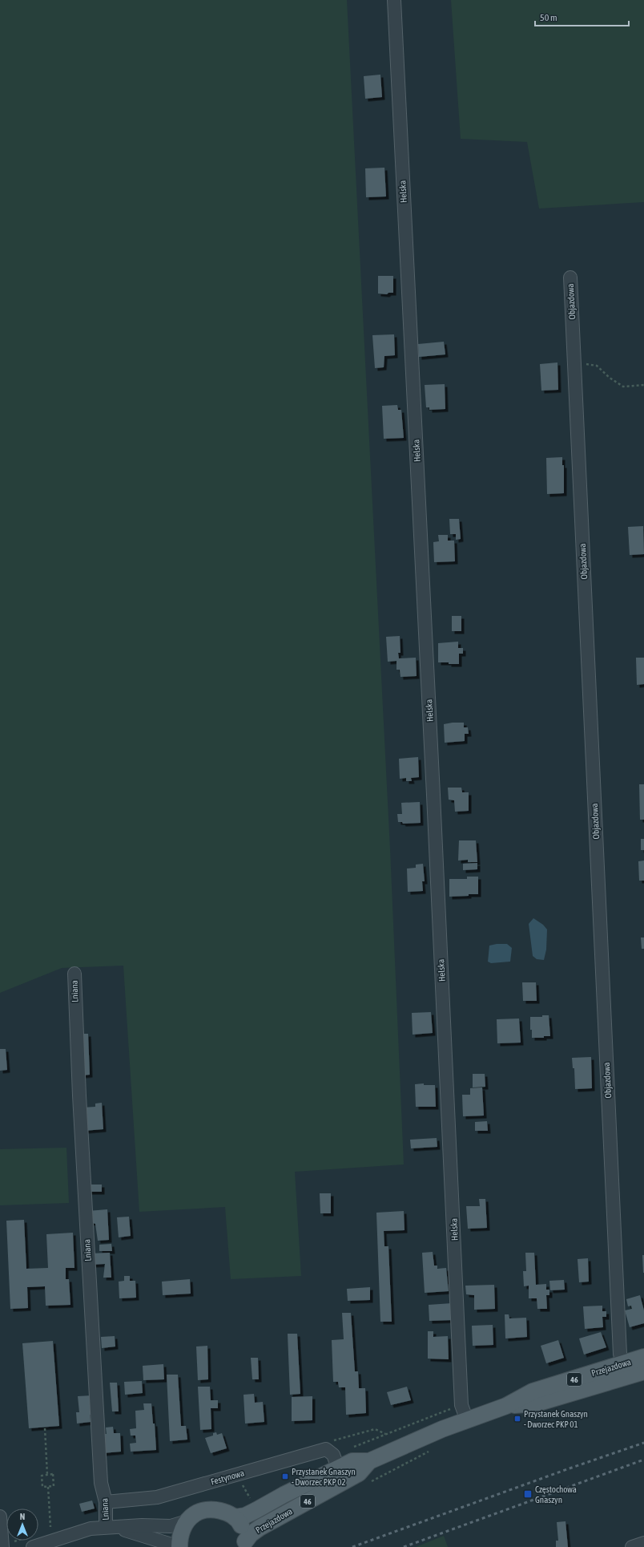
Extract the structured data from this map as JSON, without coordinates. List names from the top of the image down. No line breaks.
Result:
{"streets":{"main road":["Przejazdowa","46"],"street":["Helska","Objazdowa","Lniana","Festynowa"]},"crossings":[["Helska","Przejazdowa"],["Objazdowa","Przejazdowa"],["Lniana","Festynowa"],["Przejazdowa","46"],["Przejazdowa","Festynowa"]],"places":{"transit":["Przystanek Gnaszyn - Dworzec PKP 01","Przystanek Gnaszyn - Dworzec PKP 02","Częstochowa Gnaszyn"]},"scale_bar":"50 m","north":"top"}
